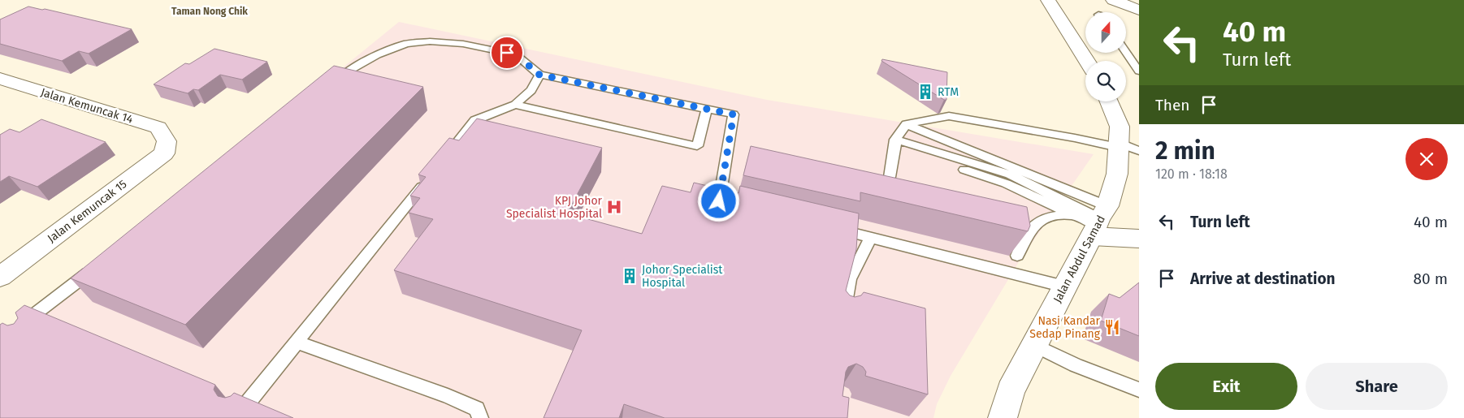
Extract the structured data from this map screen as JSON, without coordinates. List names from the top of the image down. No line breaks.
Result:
{"streets":{"street":["Jalan Kemuncak 14","Jalan Kemuncak 15","Jalan Abdul Samad"]},"crossings":[["Jalan Kemuncak 14","Jalan Kemuncak 15"]],"districts":["Taman Nong Chik"],"places":{"building":["RTM","Johor Specialist Hospital"],"hospital":["KPJ Johor Specialist Hospital"],"restaurant":["Nasi Kandar Sedap Pinang"]},"north":"top","page":{"turn":["40 m","Turn left"],"then":"Then","heading":["2 min","120 m · 18:18"],"list":[{"name":"Turn left","value":"40 m"},{"name":"Arrive at destination","value":"80 m"}],"buttons":["Exit","Share"]}}
